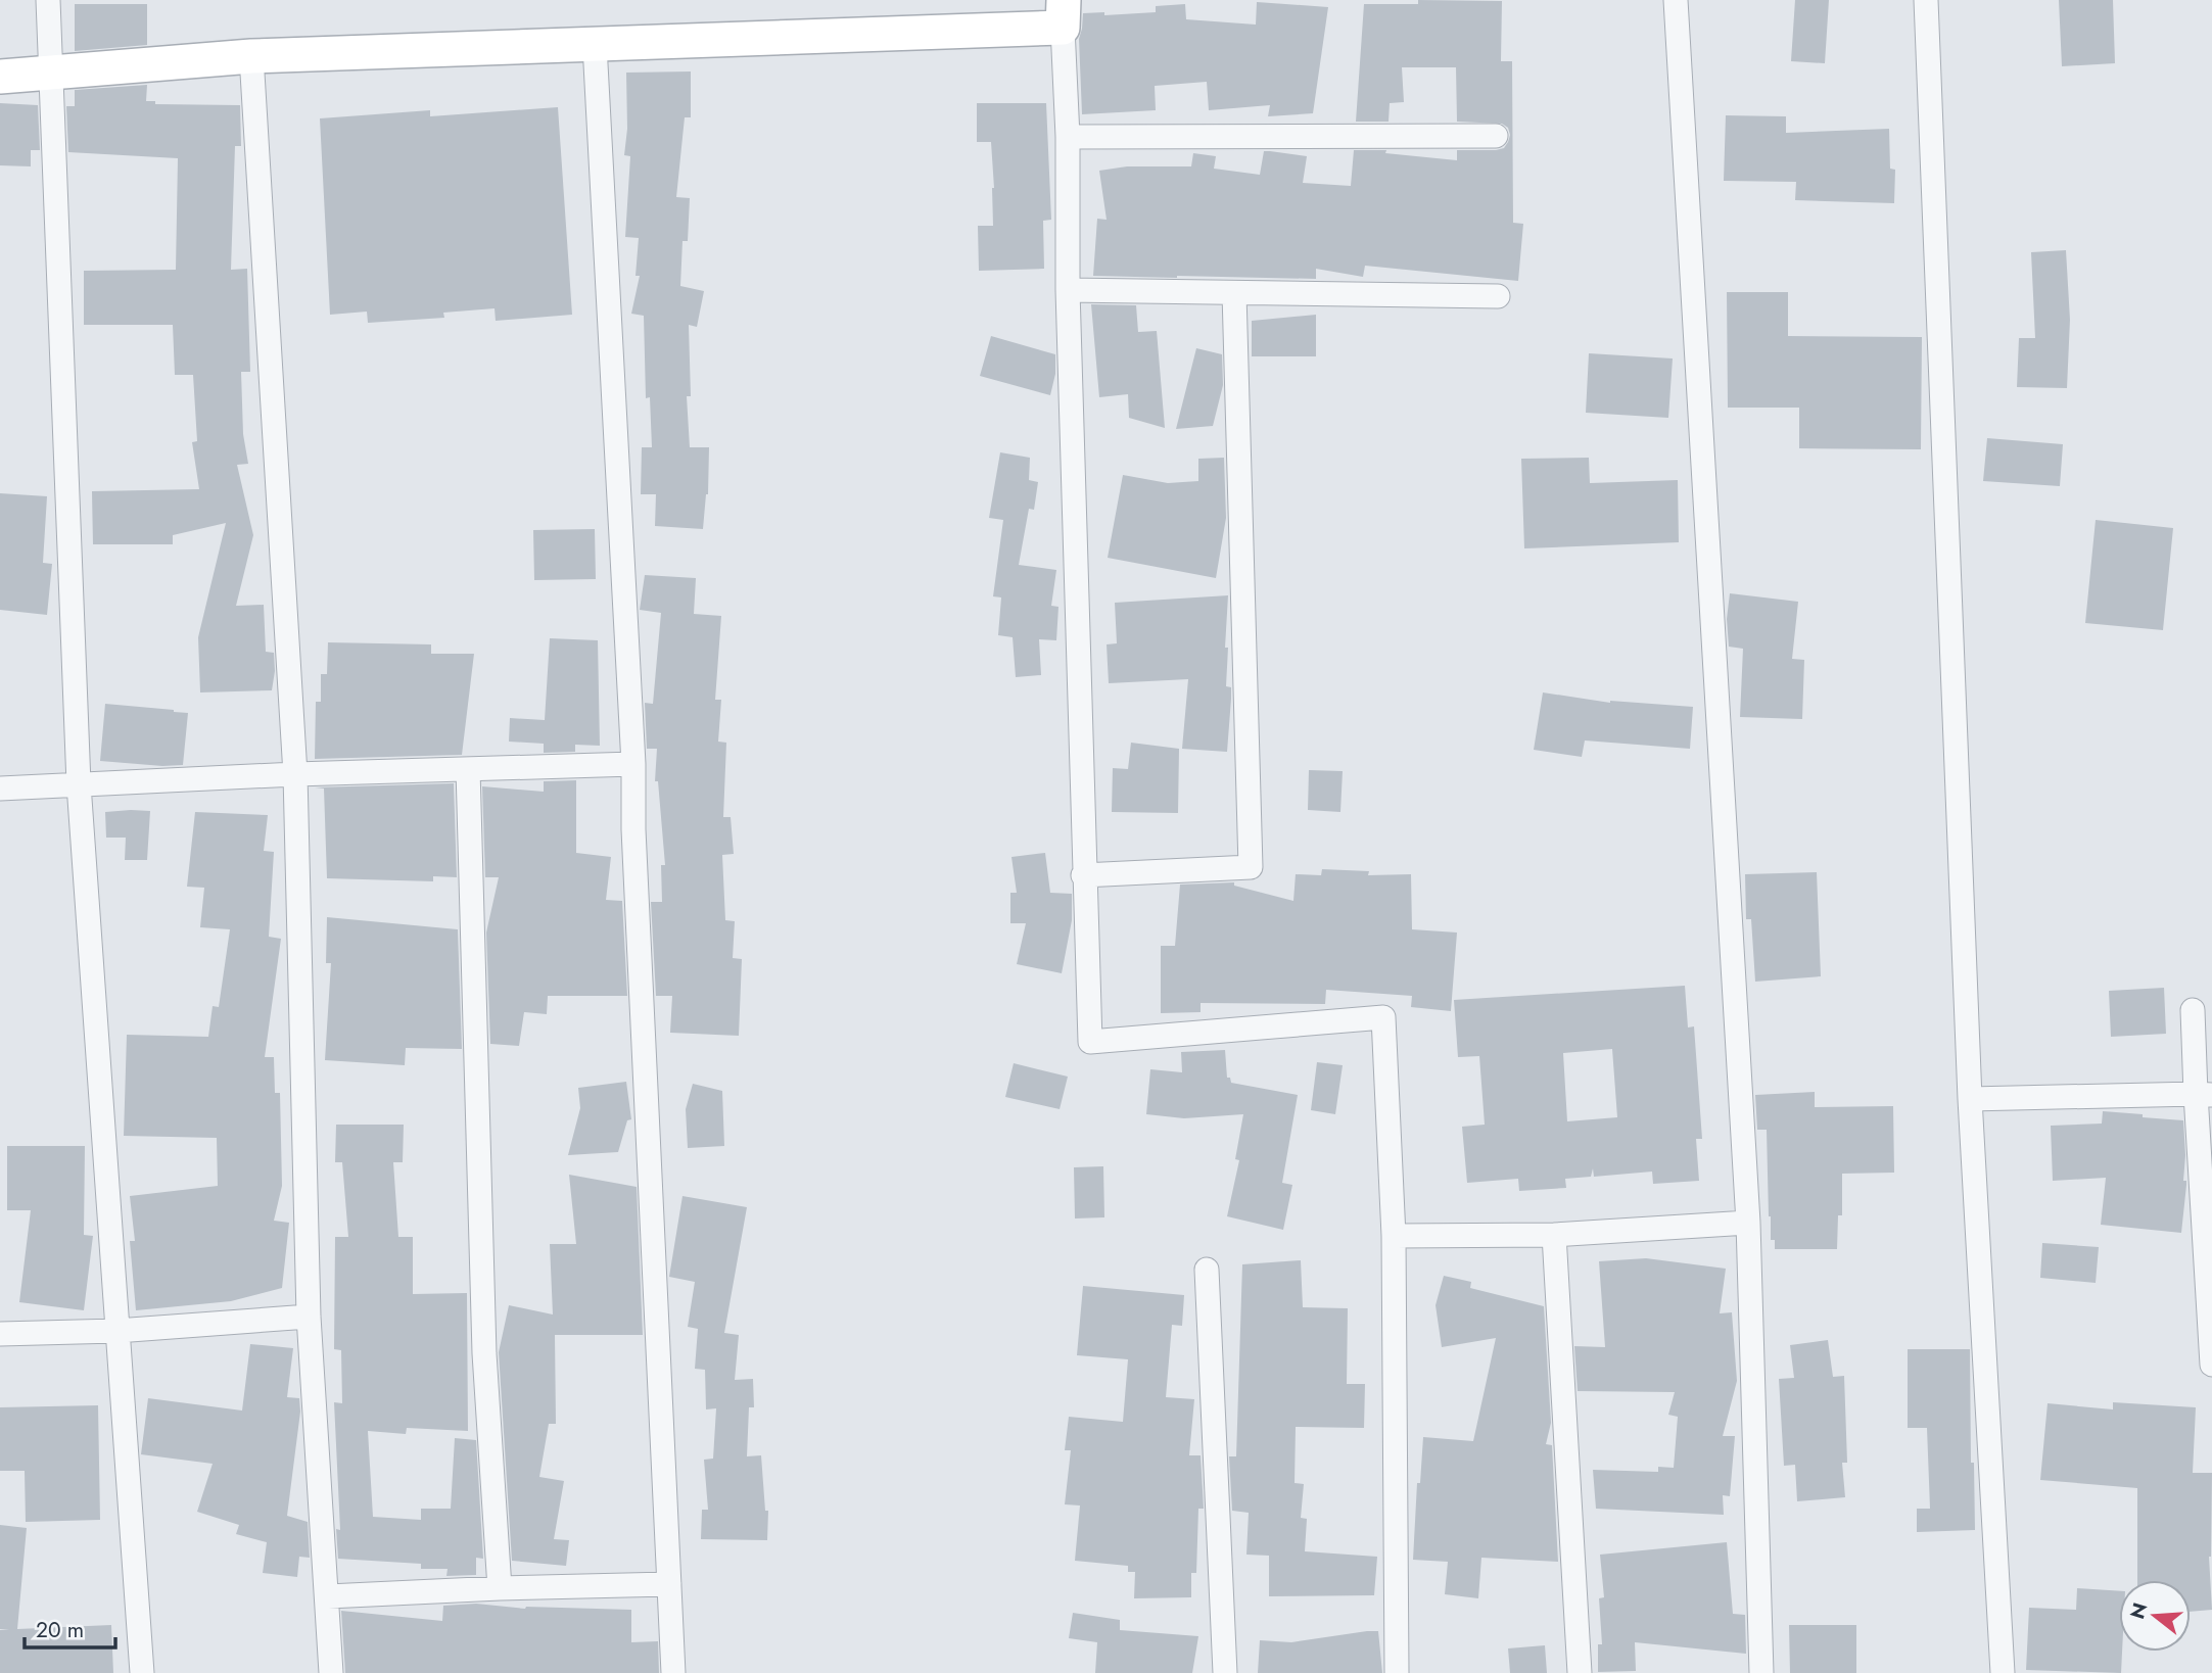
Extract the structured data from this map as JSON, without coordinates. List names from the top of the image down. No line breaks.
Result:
{"scale_bar":"20 m","north":"left"}
